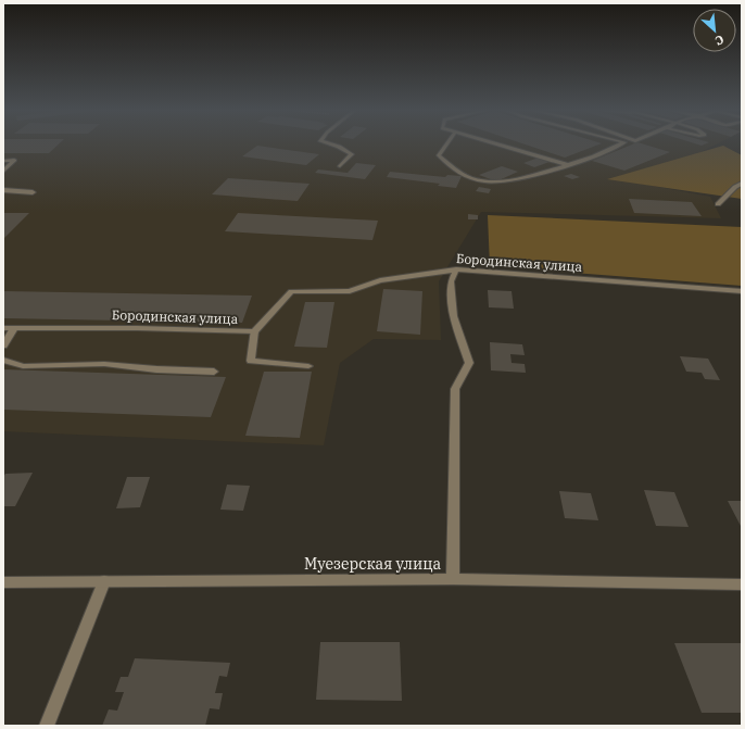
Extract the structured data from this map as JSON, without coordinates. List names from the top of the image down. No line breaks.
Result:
{"streets":{"street":["Бородинская улица","Муезерская улица"]},"north":"bottom right"}
